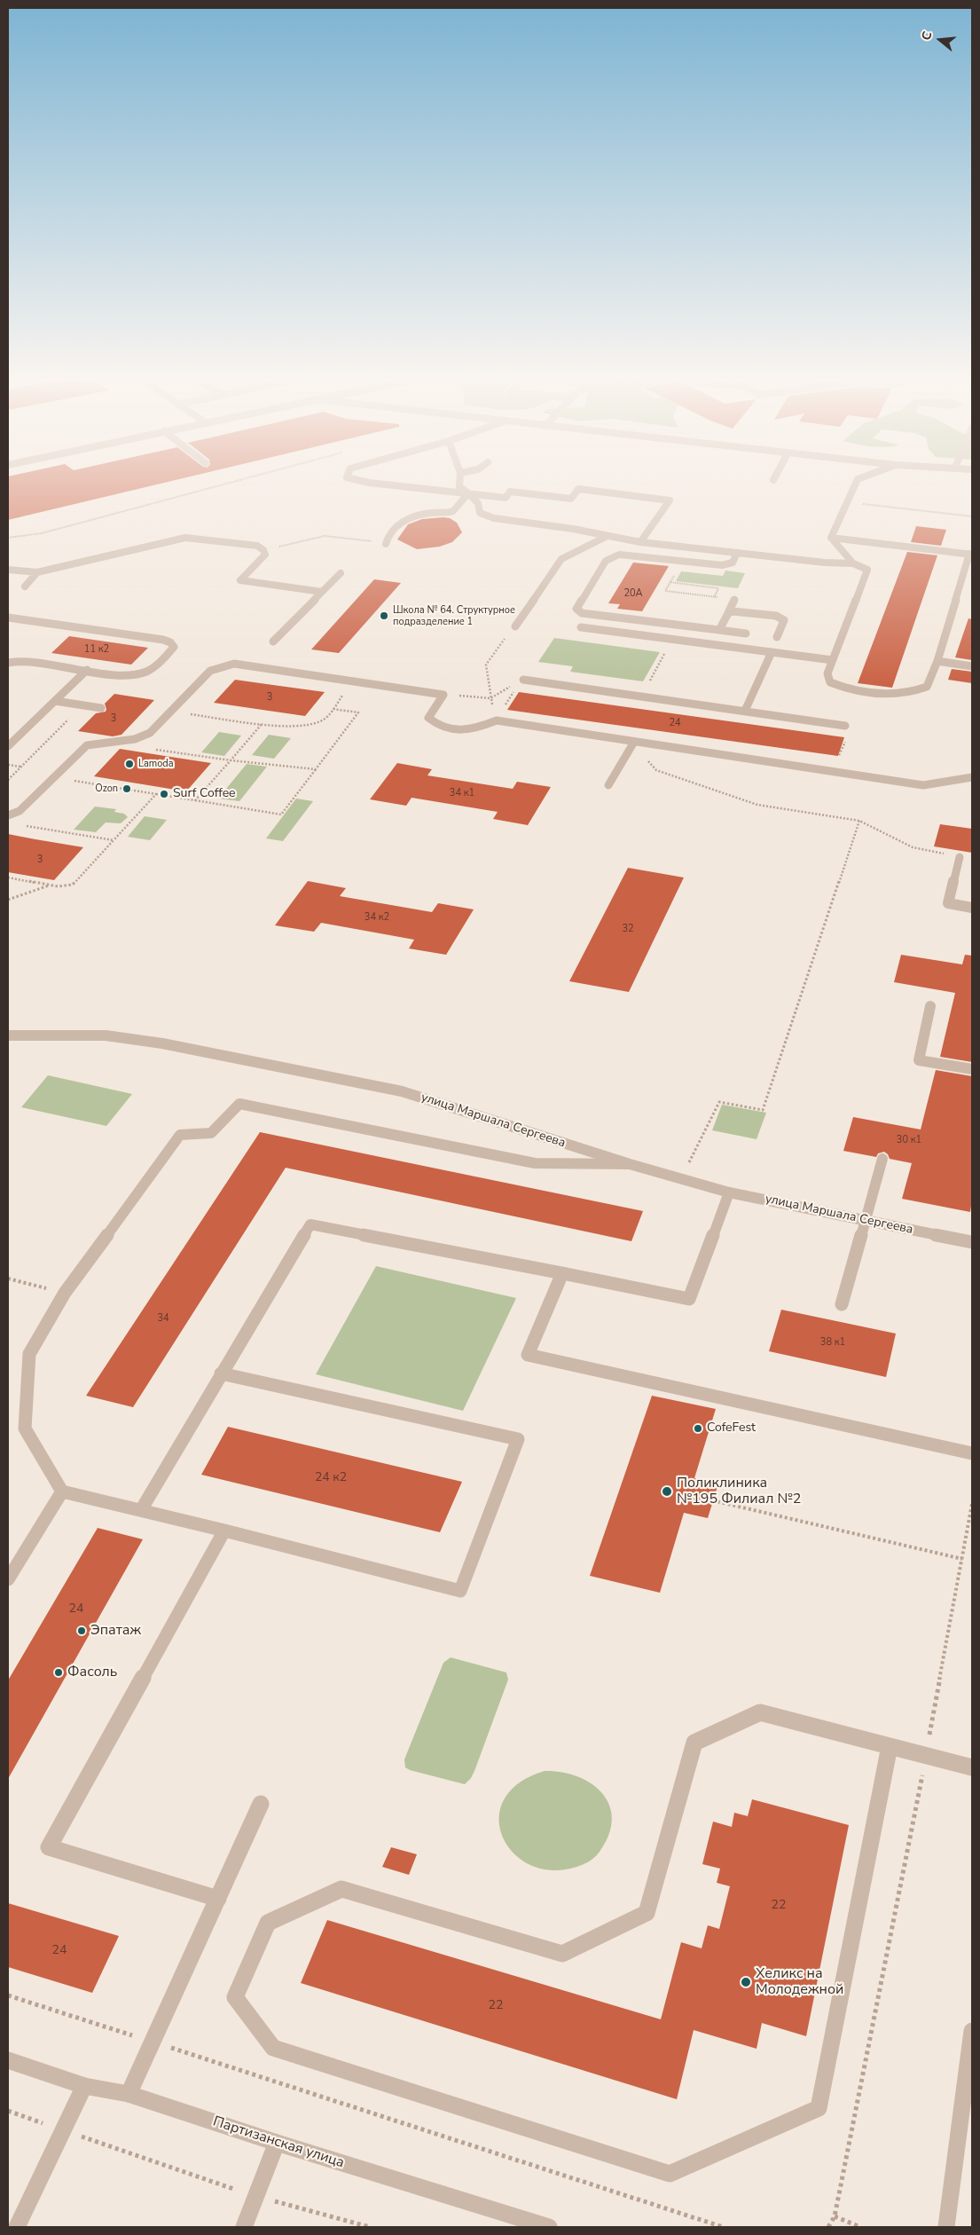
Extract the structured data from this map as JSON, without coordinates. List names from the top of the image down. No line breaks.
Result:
{"streets":{"street":["улица Маршала Сергеева","Партизанская улица"]},"places":["Школа № 64. Структурное подразделение 1","Lamoda","Ozon","Surf Coffee","CofeFest","Поликлиника №195 Филиал №2","Эпатаж","Фасоль","Хеликс на Молодежной"],"house_numbers":["20А","11 к2","3","3","24","34 к1","3","34 к2","32","30 к1","34","38 к1","24 к2","24","22","24","22"],"north":"left"}
